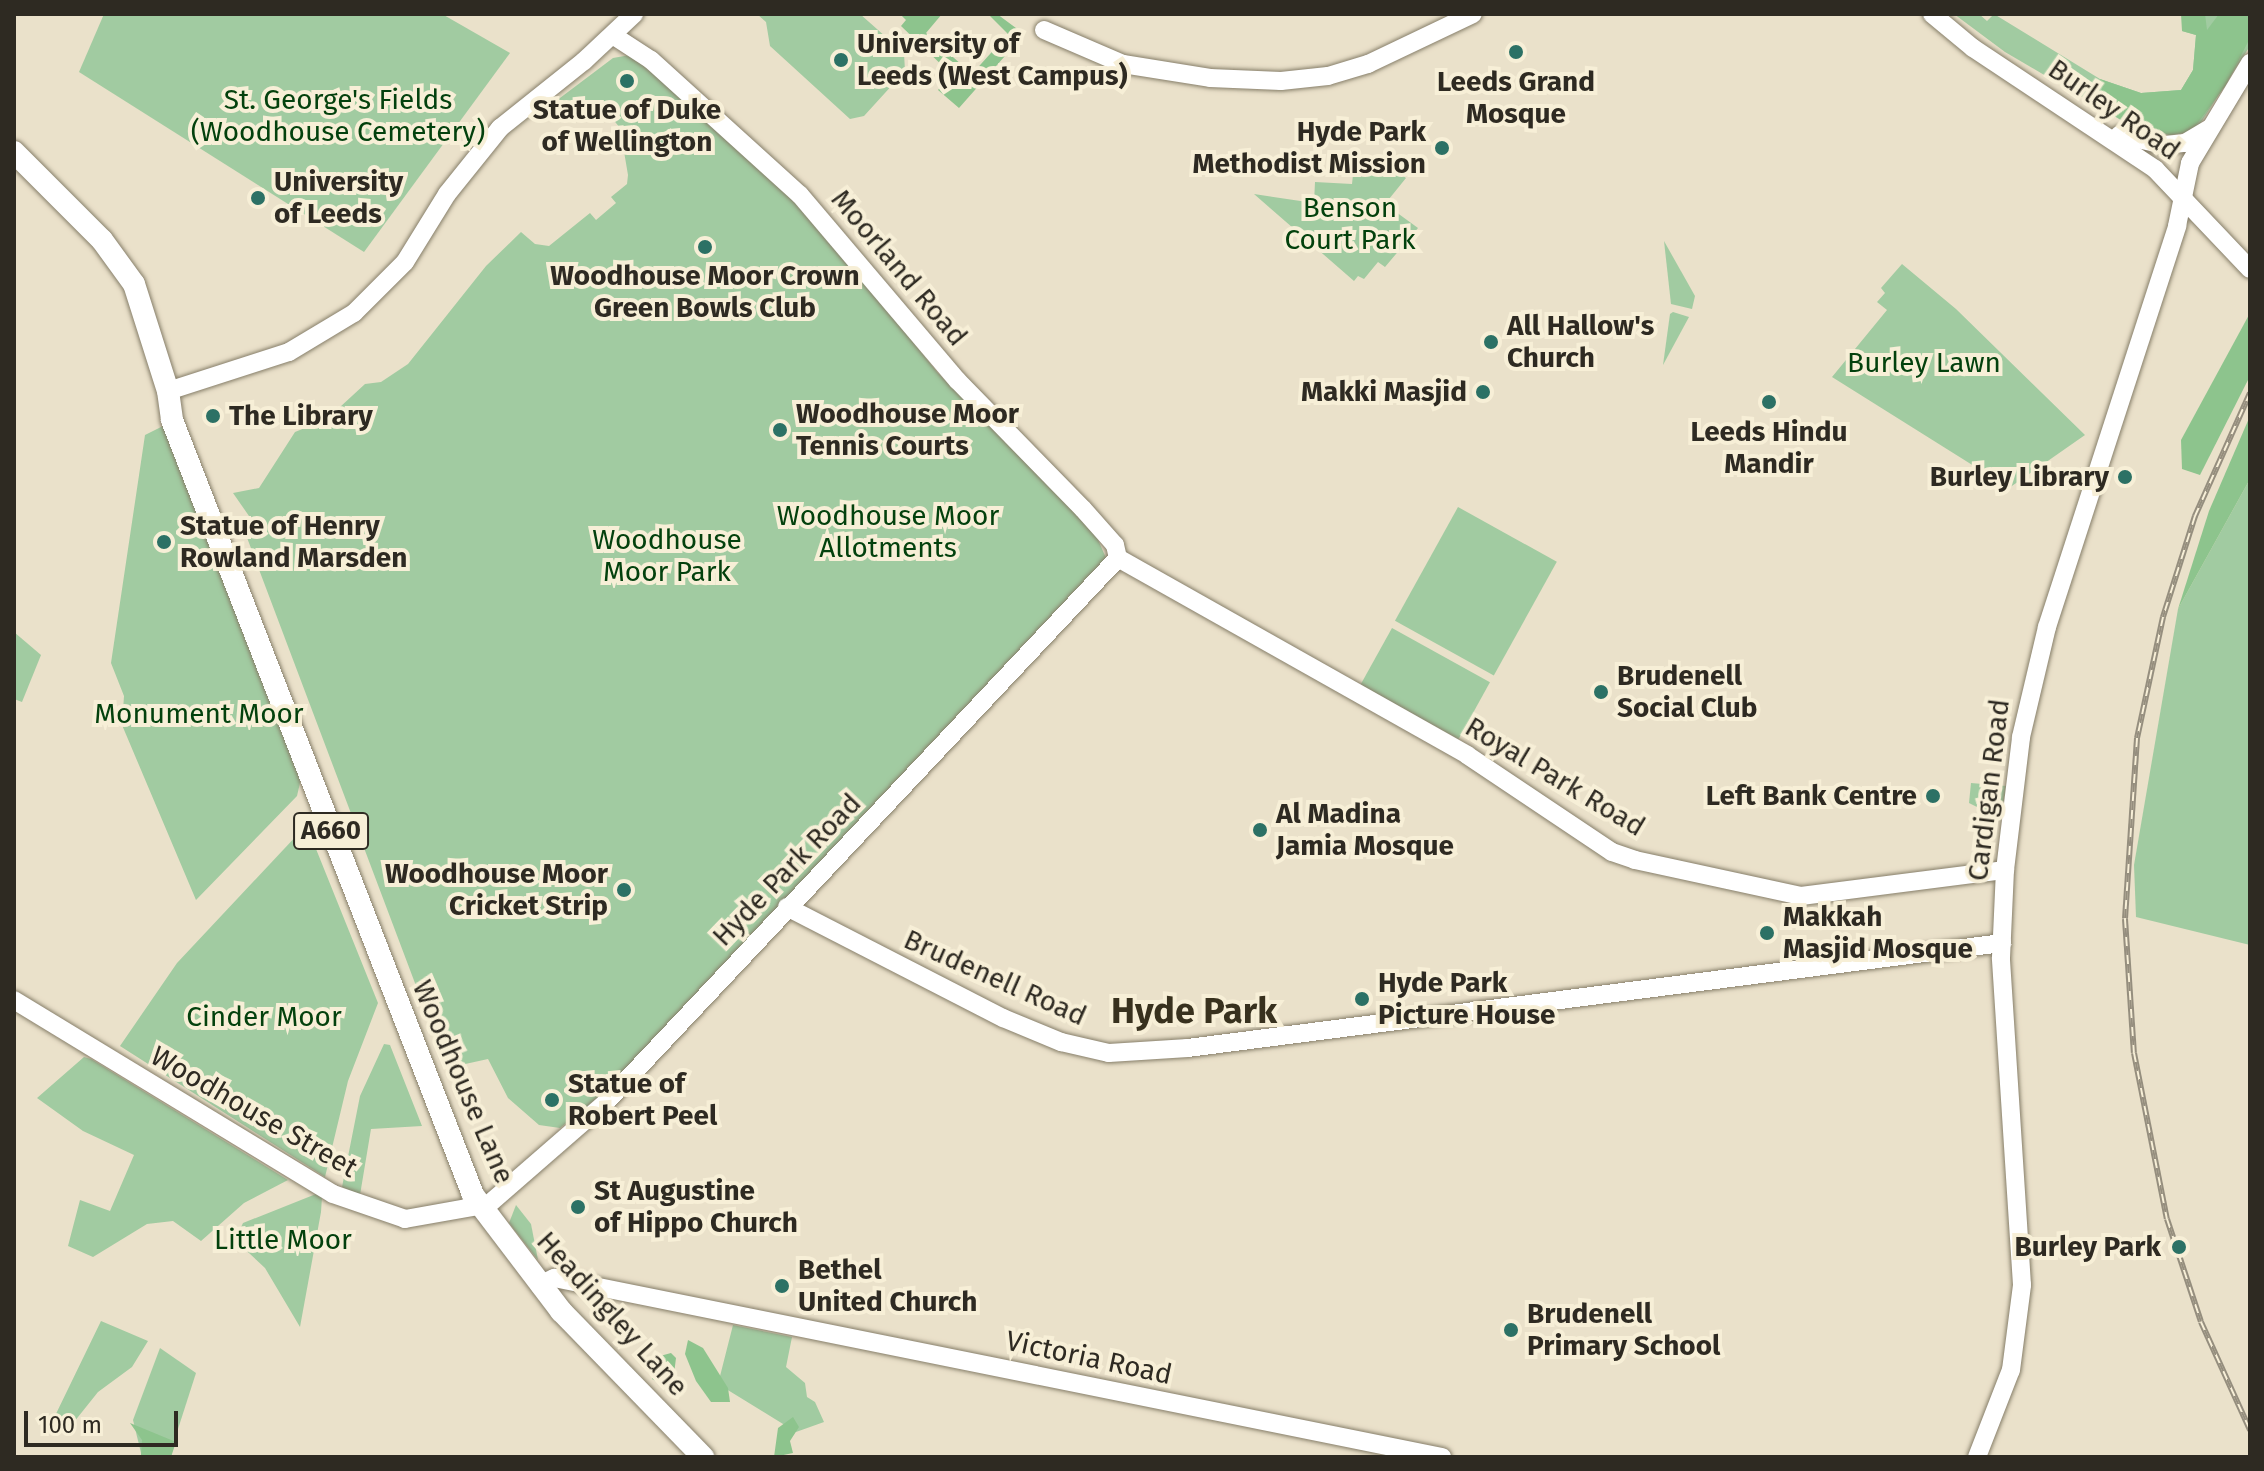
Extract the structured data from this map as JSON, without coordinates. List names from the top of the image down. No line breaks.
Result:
{"streets":{"highway":["A660","Woodhouse Lane","Headingley Lane"],"street":["Burley Road","Moorland Road","Royal Park Road","Cardigan Road","Hyde Park Road","Brudenell Road","Woodhouse Street","Victoria Road"]},"crossings":[["Burley Road","Cardigan Road"],["Moorland Road","Royal Park Road"],["Moorland Road","Hyde Park Road"],["Royal Park Road","Cardigan Road"],["Royal Park Road","Hyde Park Road"],["Cardigan Road","Brudenell Road"],["Hyde Park Road","Brudenell Road"],["Hyde Park Road","Woodhouse Lane"],["Hyde Park Road","Woodhouse Street"],["Hyde Park Road","Headingley Lane"],["Woodhouse Lane","Woodhouse Street"],["Woodhouse Lane","Headingley Lane"],["Woodhouse Street","Headingley Lane"],["Headingley Lane","Victoria Road"]],"districts":["Hyde Park"],"parks":["St. George's Fields (Woodhouse Cemetery)","Benson Court Park","Burley Lawn","Woodhouse Moor Allotments","Woodhouse Moor Park","Monument Moor","Cinder Moor","Little Moor"],"places":["Leeds Grand Mosque","University of Leeds (West Campus)","Statue of Duke of Wellington","Hyde Park Methodist Mission","University of Leeds","Woodhouse Moor Crown Green Bowls Club","All Hallow's Church","Makki Masjid","Leeds Hindu Mandir","The Library","Woodhouse Moor Tennis Courts","Burley Library","Statue of Henry Rowland Marsden","Brudenell Social Club","Left Bank Centre","Al Madina Jamia Mosque","Woodhouse Moor Cricket Strip","Makkah Masjid Mosque","Hyde Park Picture House","Statue of Robert Peel","St Augustine of Hippo Church","Burley Park","Bethel United Church","Brudenell Primary School"],"scale_bar":"100 m"}
